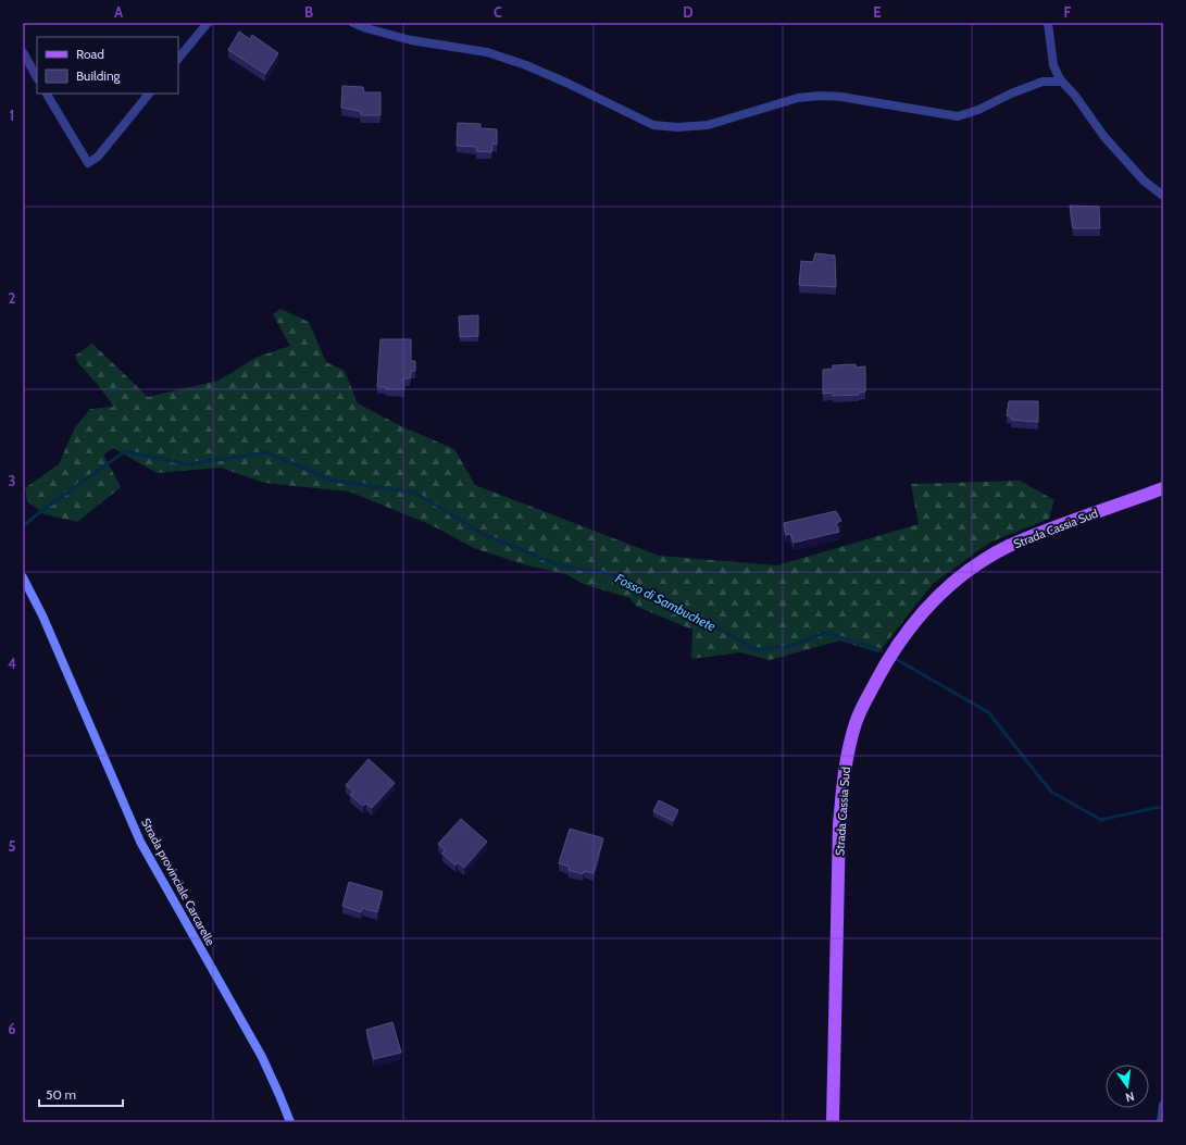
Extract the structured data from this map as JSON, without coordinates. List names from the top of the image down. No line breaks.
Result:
{"streets":{"main road":["Strada Cassia Sud","Strada provinciale Carcarelle"]},"water":["Fosso di Sambuchete"],"legend":["Road","Building"],"scale_bar":"50 m","north":"bottom","grid":{"columns":["A","B","C","D","E","F"],"rows":["1","2","3","4","5","6"]}}
